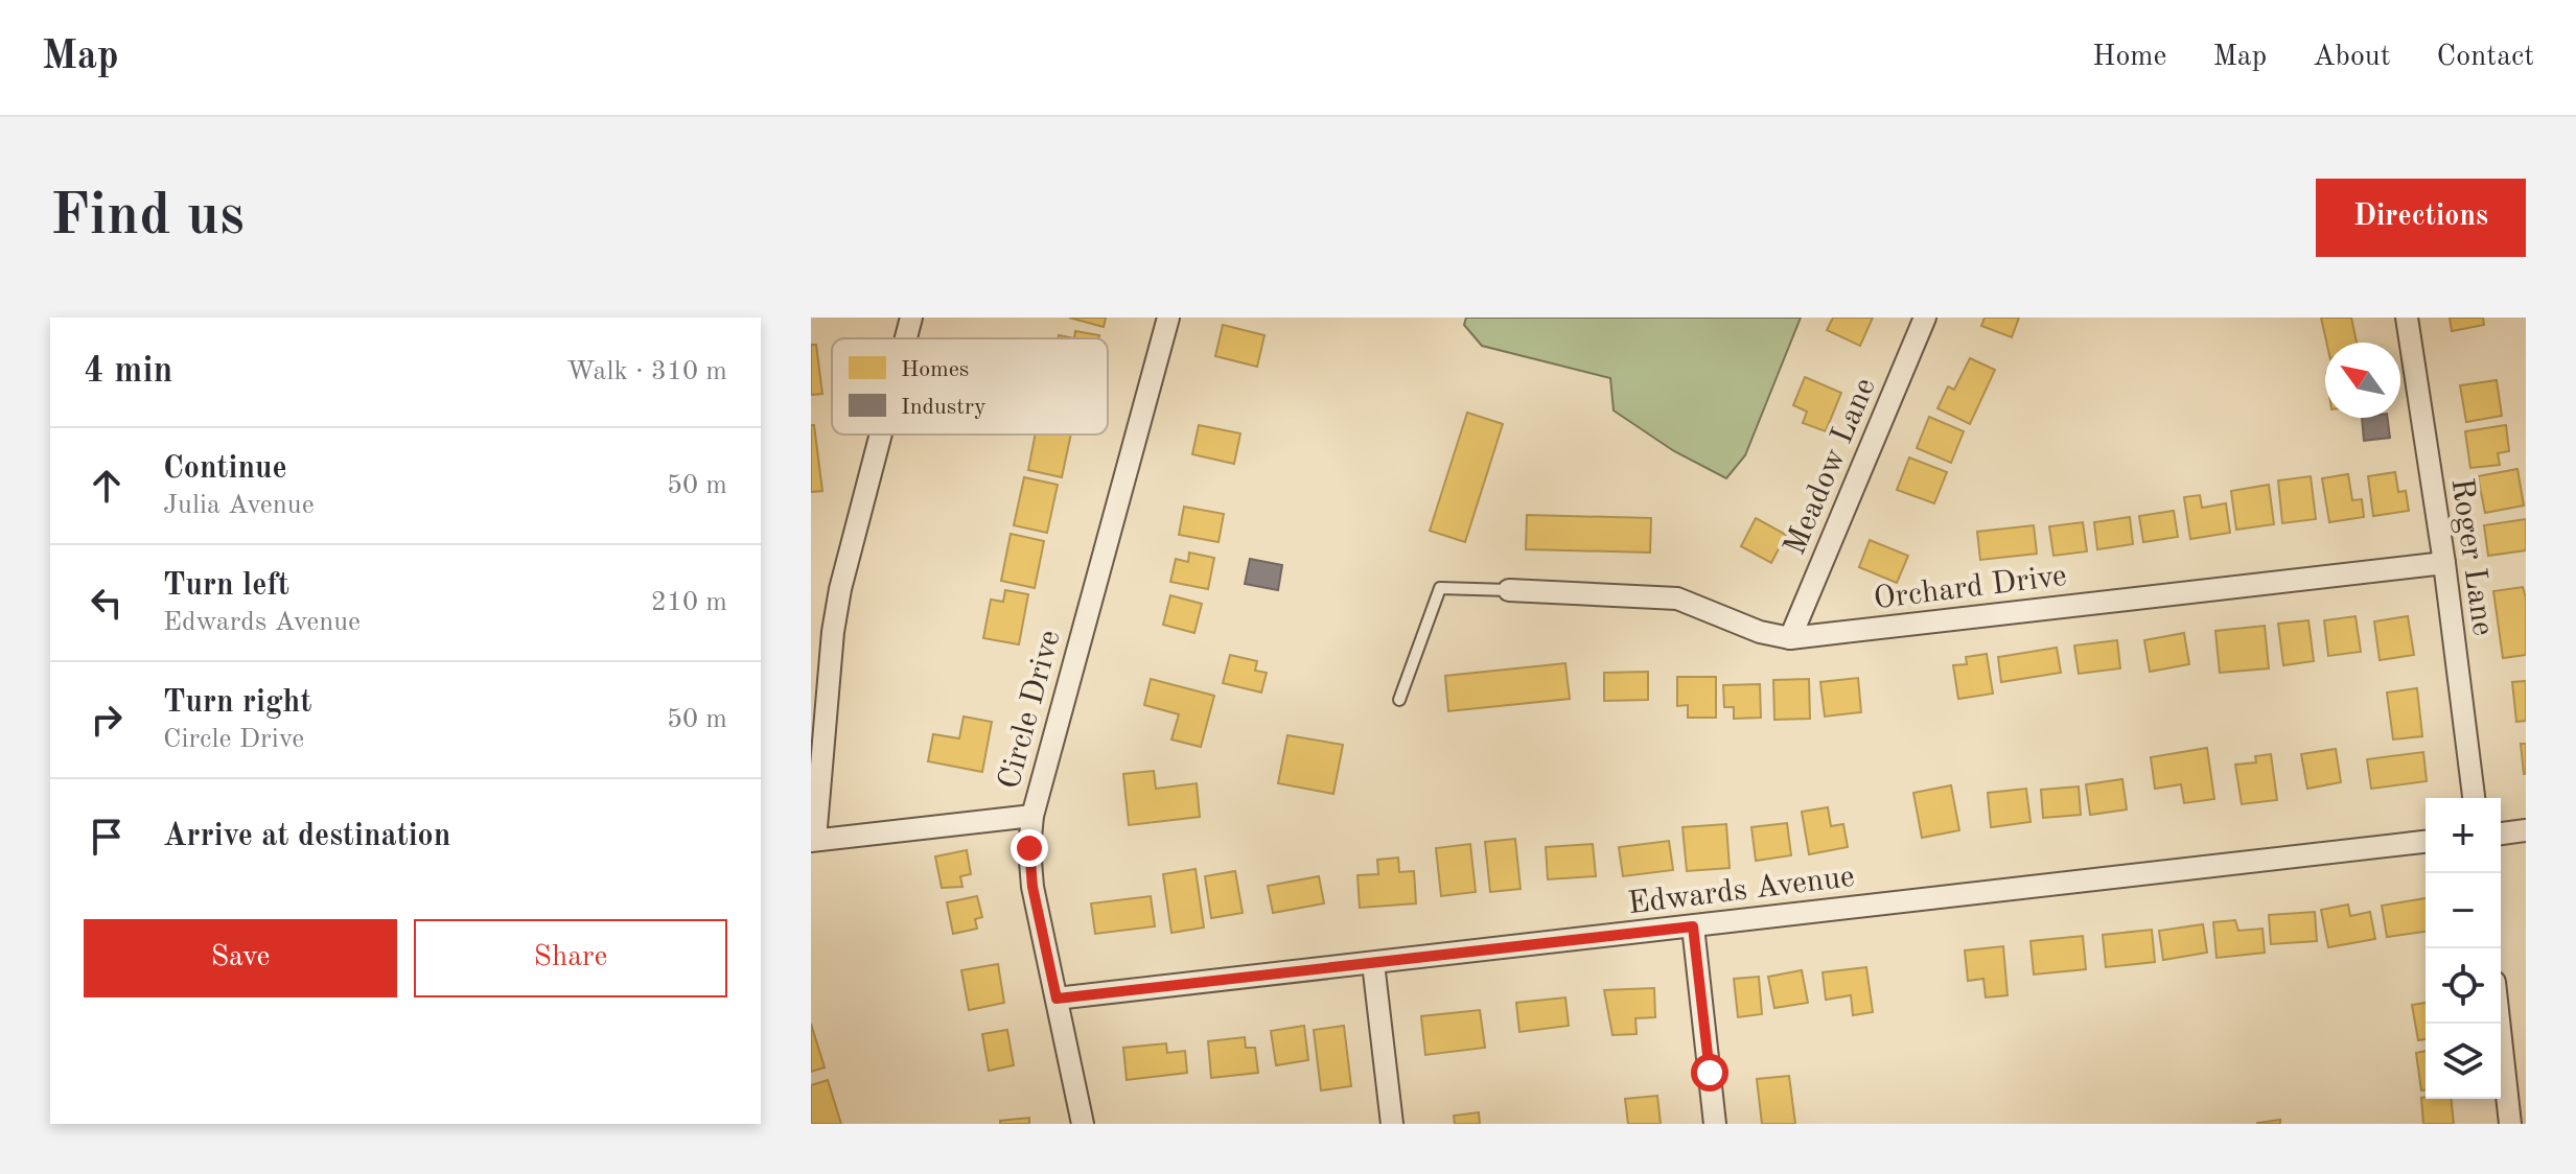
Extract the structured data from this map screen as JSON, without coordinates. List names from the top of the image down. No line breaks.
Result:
{"streets":{"street":["Meadow Lane","Roger Lane","Orchard Drive","Circle Drive","Edwards Avenue"]},"crossings":[["Meadow Lane","Orchard Drive"],["Roger Lane","Orchard Drive"],["Circle Drive","Edwards Avenue"]],"legend":["Homes","Industry"],"north":"top left","page":{"header":"Map","nav":["Home","Map","About","Contact"],"buttons":["Directions",["Save","Share"]],"title":"Find us","heading":["4 min","Walk · 310 m"],"list":[["Continue","Julia Avenue","50 m"],["Turn left","Edwards Avenue","210 m"],["Turn right","Circle Drive","50 m"],"Arrive at destination"],"map_buttons":["+","−"]}}
